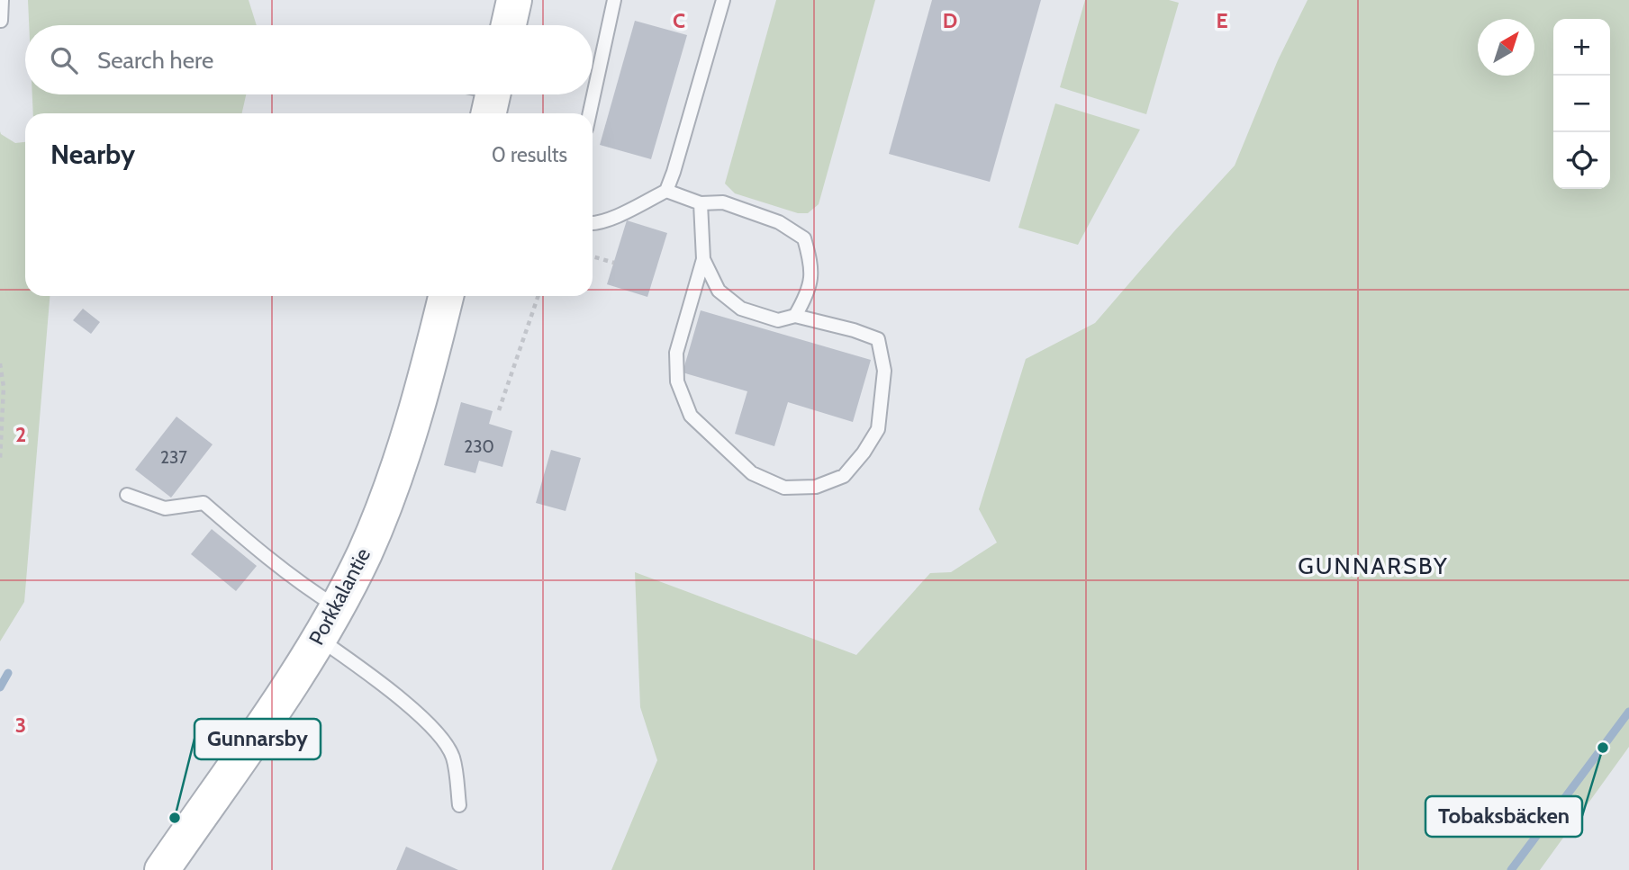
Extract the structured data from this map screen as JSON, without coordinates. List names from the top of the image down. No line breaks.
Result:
{"streets":{"street":["Porkkalantie"]},"districts":["GUNNARSBY"],"places":["Tobaksbäcken","Gunnarsby"],"house_numbers":["230","237"],"north":"top right","page":{"map_buttons":["+","−"],"search":"Search here","heading":["Nearby","0 results"]},"grid":{"columns":["C","D","E"],"rows":["2","3"]}}
